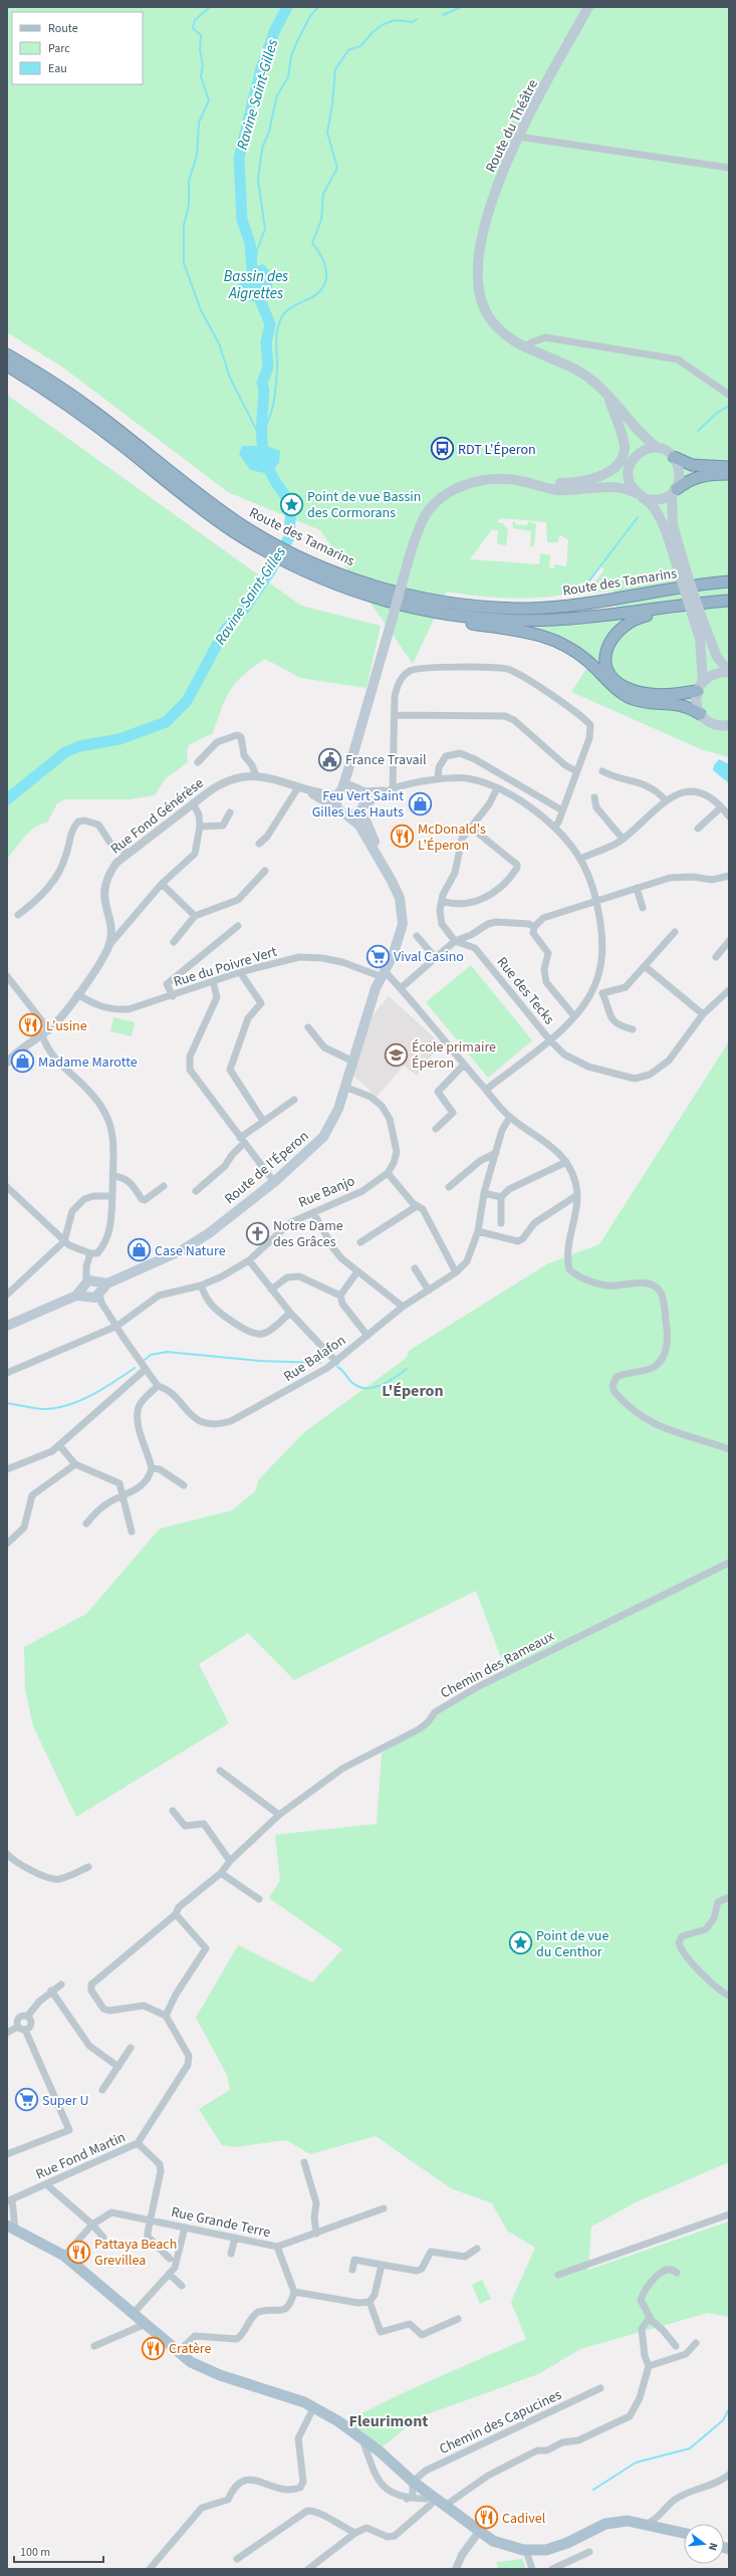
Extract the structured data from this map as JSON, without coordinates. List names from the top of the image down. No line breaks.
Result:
{"streets":{"highway":["Route des Tamarins"],"main road":["Route du Théâtre","Route de l'Éperon"],"street":["Rue Fond Générèse","Rue du Poivre Vert","Rue des Tecks","Rue Banjo","Rue Balafon","Chemin des Rameaux","Rue Fond Martin","Rue Grande Terre","Chemin des Capucines"]},"crossings":[["Rue Fond Générèse","Route de l'Éperon"],["Rue du Poivre Vert","Route de l'Éperon"],["Route de l'Éperon","Rue Balafon"],["Rue Banjo","Rue Balafon"],["Chemin des Rameaux","Rue Fond Martin"]],"districts":["L'Éperon","Fleurimont"],"water":["Ravine Saint-Gilles","Bassin des Aigrettes"],"places":{"bus stop":["RDT L'Éperon"],"place":["Point de vue Bassin des Cormorans","Point de vue du Centhor"],"public building":["France Travail"],"shop":["Feu Vert Saint Gilles Les Hauts","Madame Marotte","Case Nature"],"restaurant":["McDonald's L'Éperon","L’usine","Pattaya Beach Grevillea","Cratère","Cadivel"],"supermarket":["Vival Casino","Super U"],"school or university":["École primaire Éperon"],"church":["Notre Dame des Grâces"]},"legend":["Route","Parc","Eau"],"scale_bar":"100 m","north":"right"}
